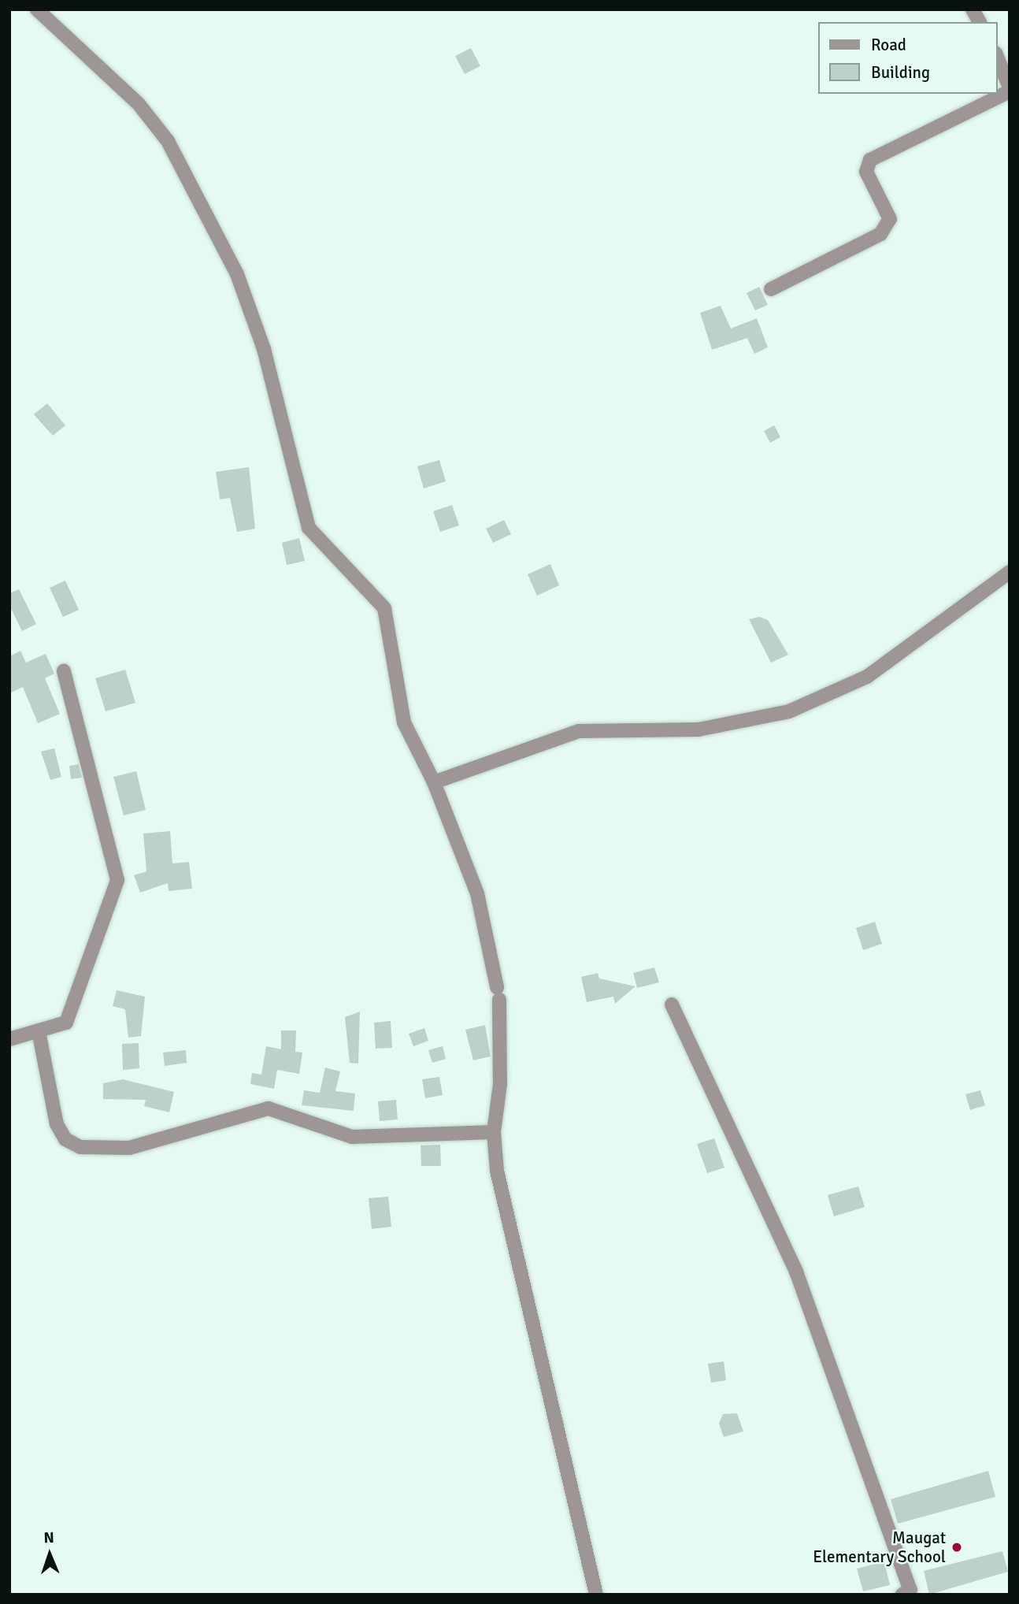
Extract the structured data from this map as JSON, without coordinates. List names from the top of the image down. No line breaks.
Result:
{"places":["Maugat Elementary School"],"legend":["Road","Building"],"north":"top"}
